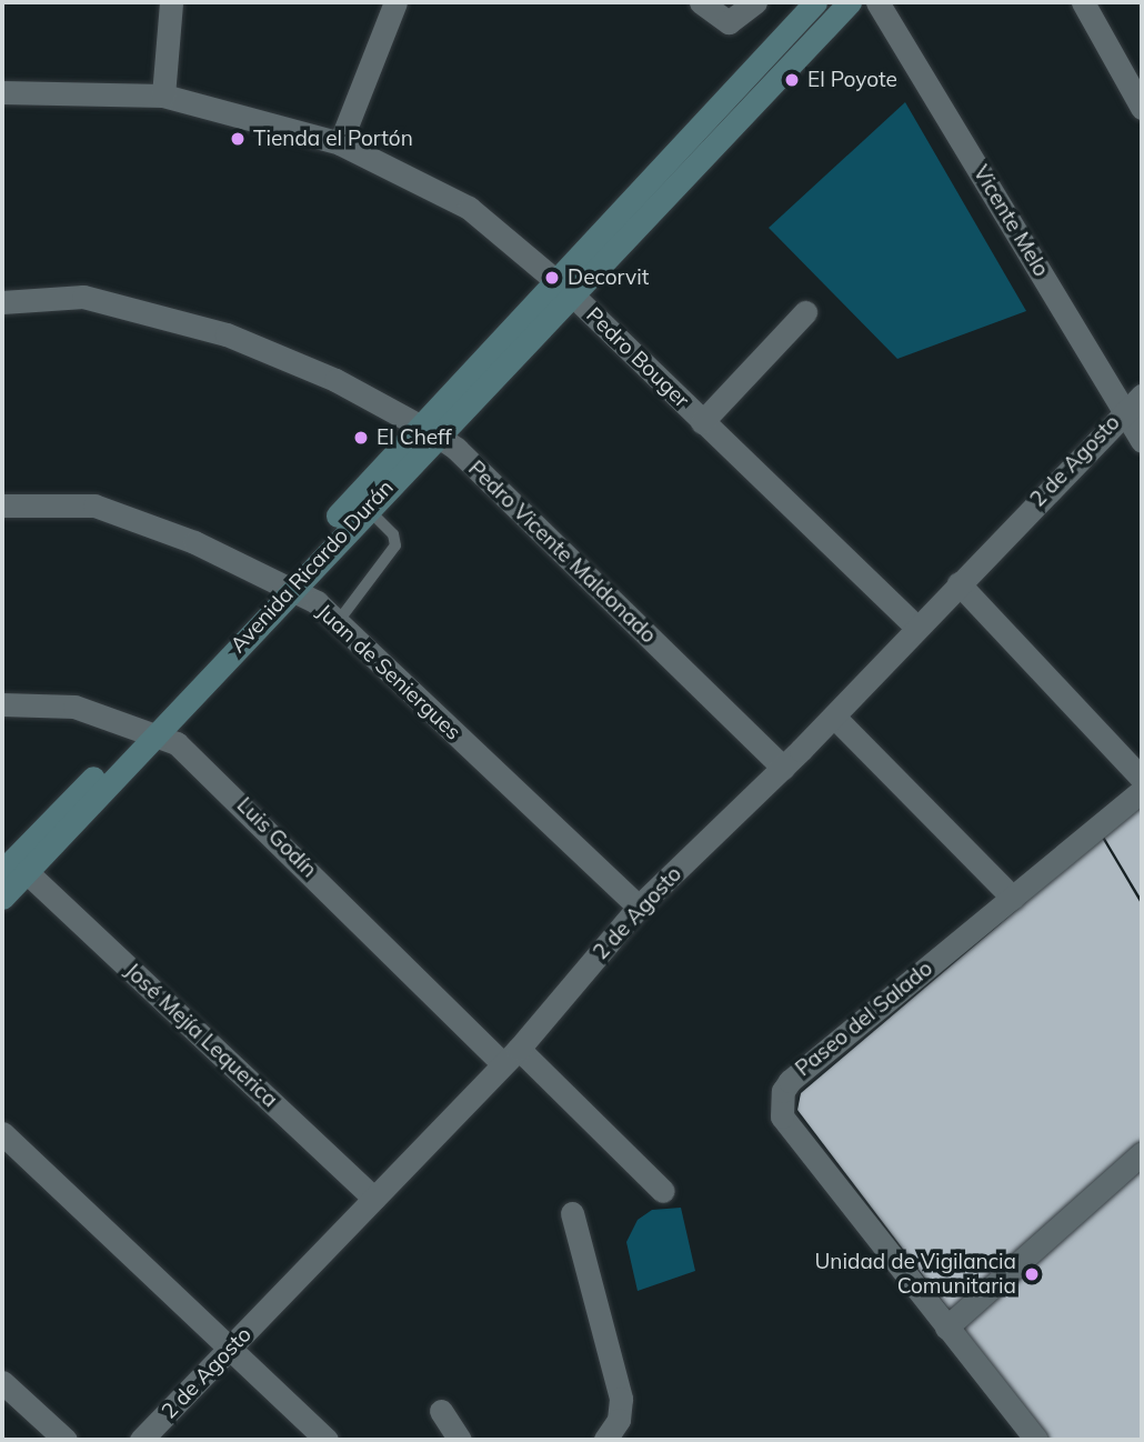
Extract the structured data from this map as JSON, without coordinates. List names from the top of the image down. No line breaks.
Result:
{"streets":{"street":["Vicente Melo","Pedro Bouger","2 de Agosto","Pedro Vicente Maldonado","Avenida Ricardo Durán","Juan de Seniergues","Luis Godín","Paseo del Salado","José Mejía Lequerica"]},"crossings":[["Vicente Melo","2 de Agosto"],["Pedro Bouger","2 de Agosto"],["Pedro Bouger","Avenida Ricardo Durán"],["2 de Agosto","Pedro Vicente Maldonado"],["2 de Agosto","Juan de Seniergues"],["2 de Agosto","Luis Godín"],["2 de Agosto","José Mejía Lequerica"],["Pedro Vicente Maldonado","Avenida Ricardo Durán"],["Avenida Ricardo Durán","Juan de Seniergues"],["Avenida Ricardo Durán","Luis Godín"],["Avenida Ricardo Durán","José Mejía Lequerica"]],"places":["El Poyote","Tienda el Portón","Decorvit","El Cheff","Unidad de Vigilancia Comunitaria"]}
